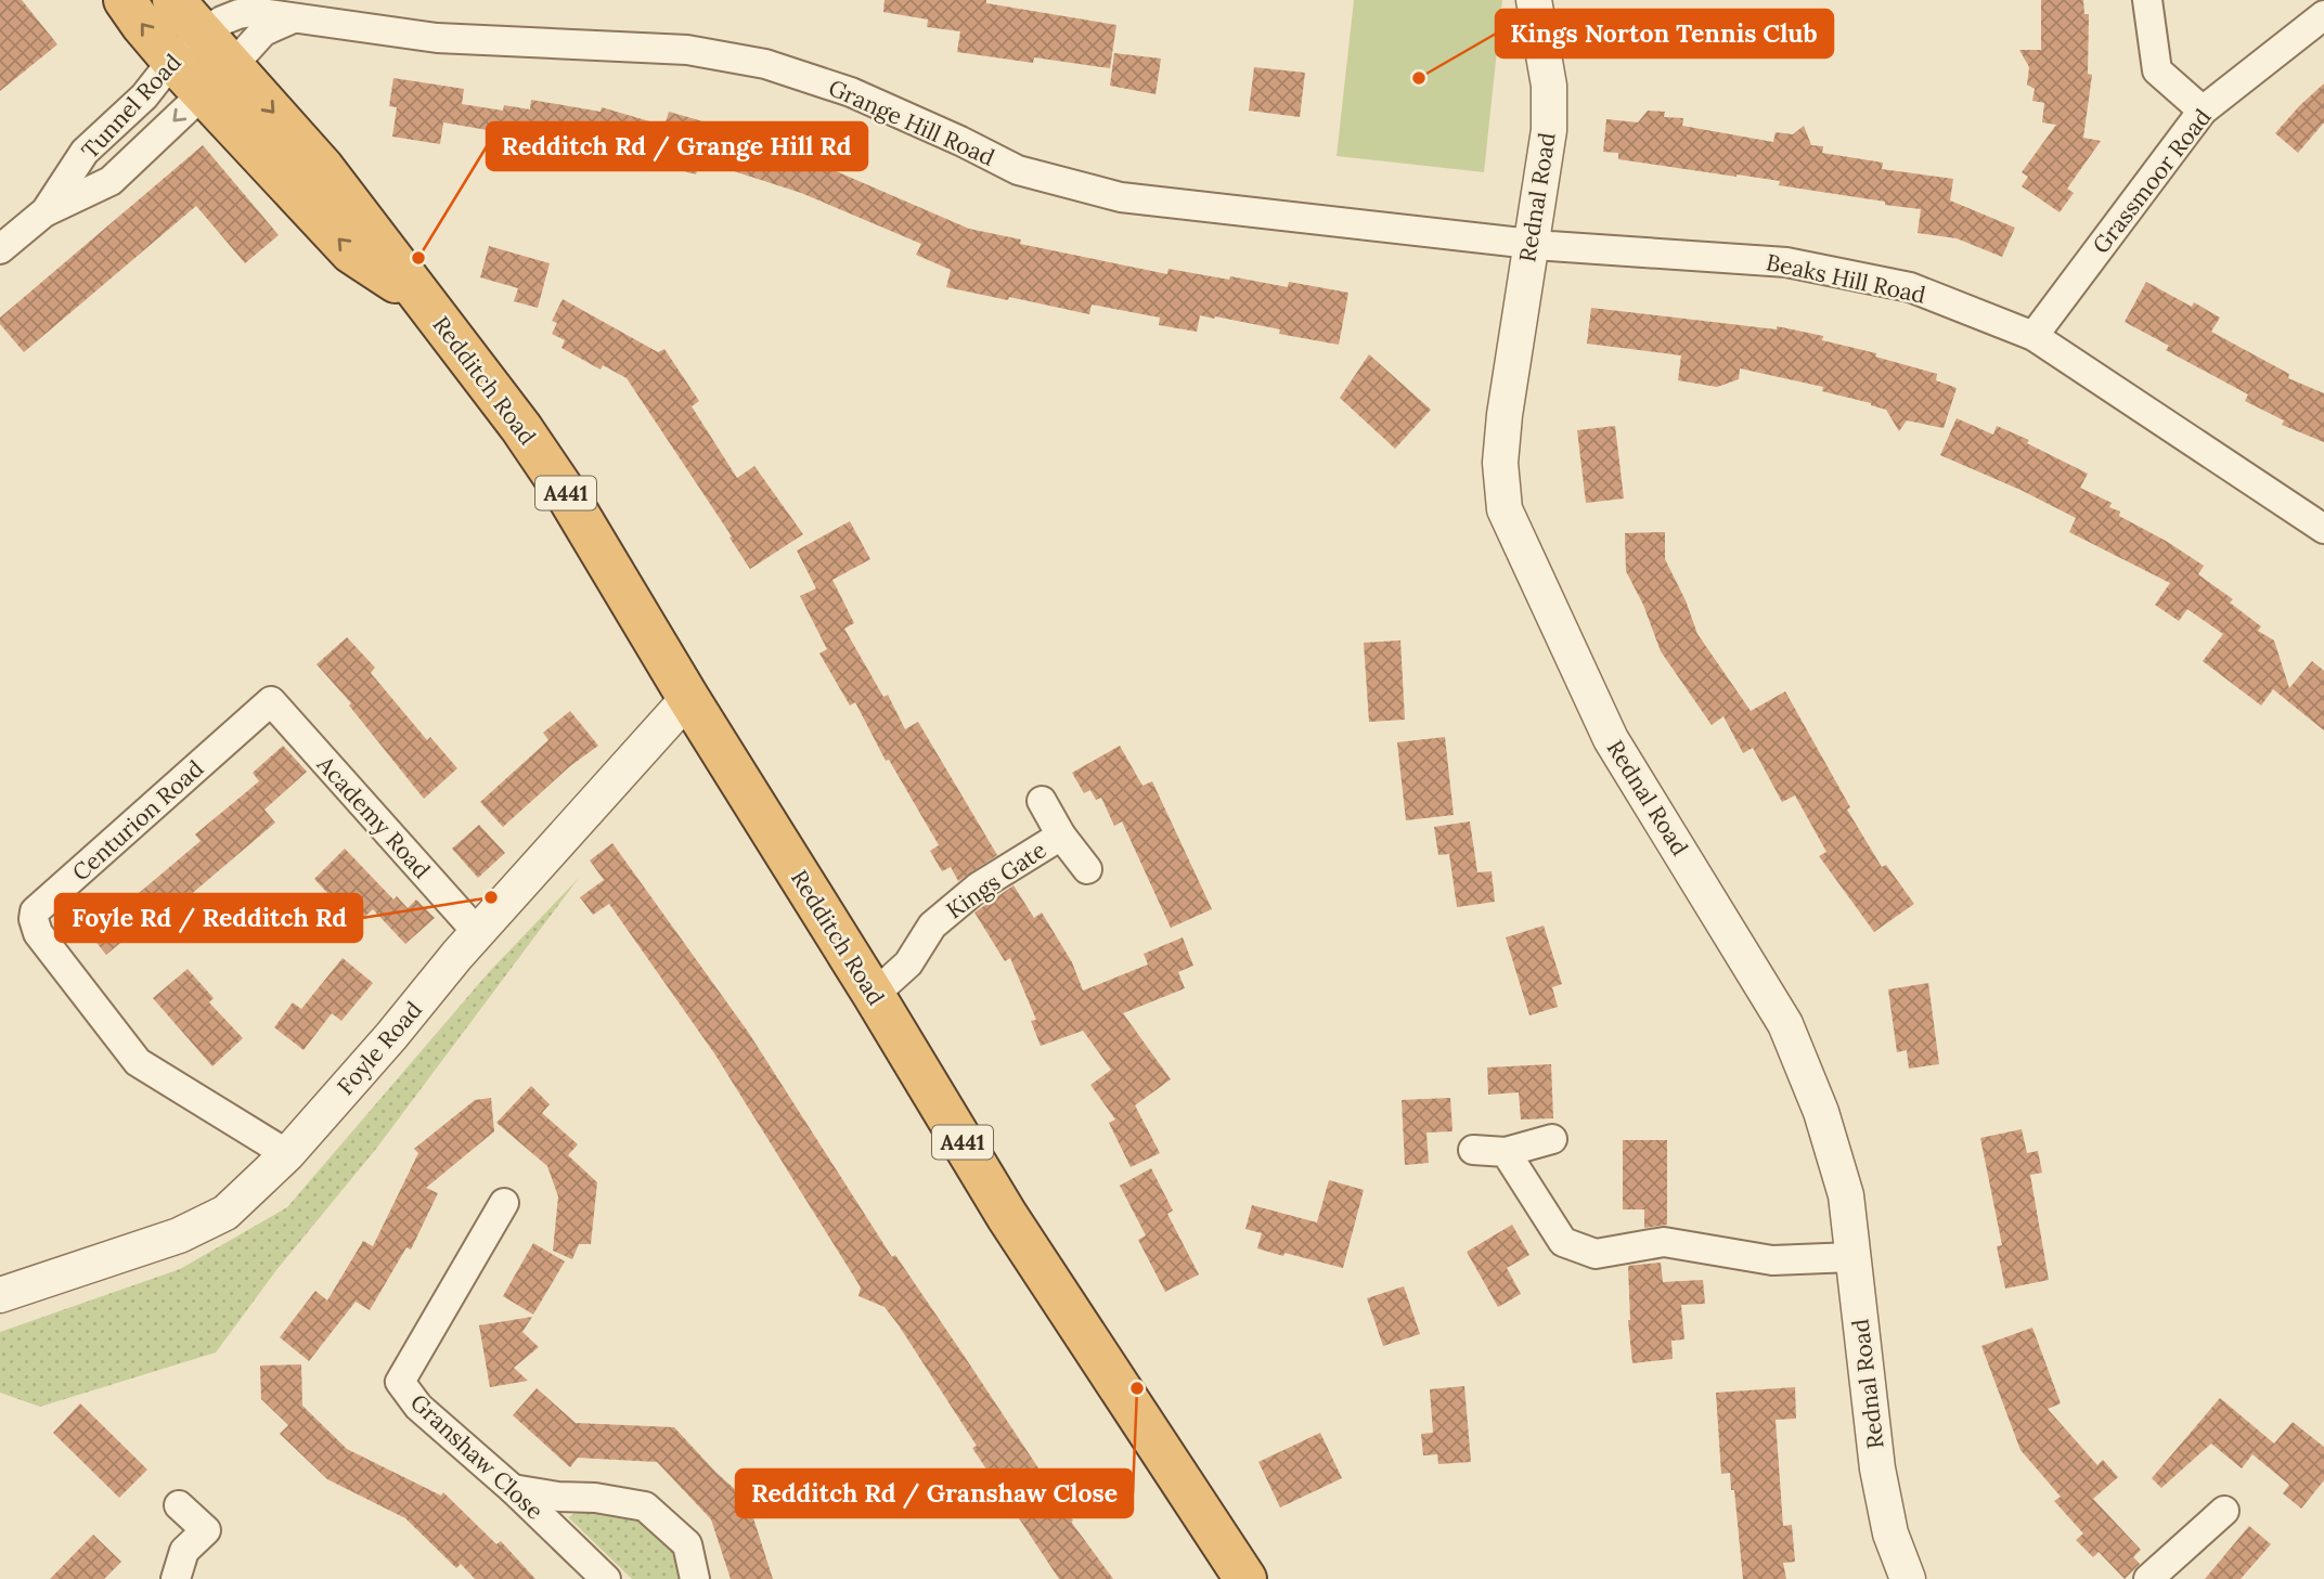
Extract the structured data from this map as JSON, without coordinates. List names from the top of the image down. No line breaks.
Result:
{"streets":{"highway":["Redditch Road","A441"],"street":["Tunnel Road","Grange Hill Road","Grassmoor Road","Rednal Road","Beaks Hill Road","Academy Road","Centurion Road","Kings Gate","Foyle Road","Granshaw Close"]},"crossings":[["Tunnel Road","Grange Hill Road"],["Tunnel Road","Redditch Road"],["Grange Hill Road","Rednal Road"],["Grange Hill Road","Beaks Hill Road"],["Grange Hill Road","Redditch Road"],["Grassmoor Road","Beaks Hill Road"],["Rednal Road","Beaks Hill Road"],["Redditch Road","Kings Gate"],["Redditch Road","Foyle Road"],["Academy Road","Centurion Road"],["Academy Road","Foyle Road"],["Centurion Road","Foyle Road"]],"places":["Kings Norton Tennis Club","Redditch Rd / Grange Hill Rd","Foyle Rd / Redditch Rd","Redditch Rd / Granshaw Close"]}
